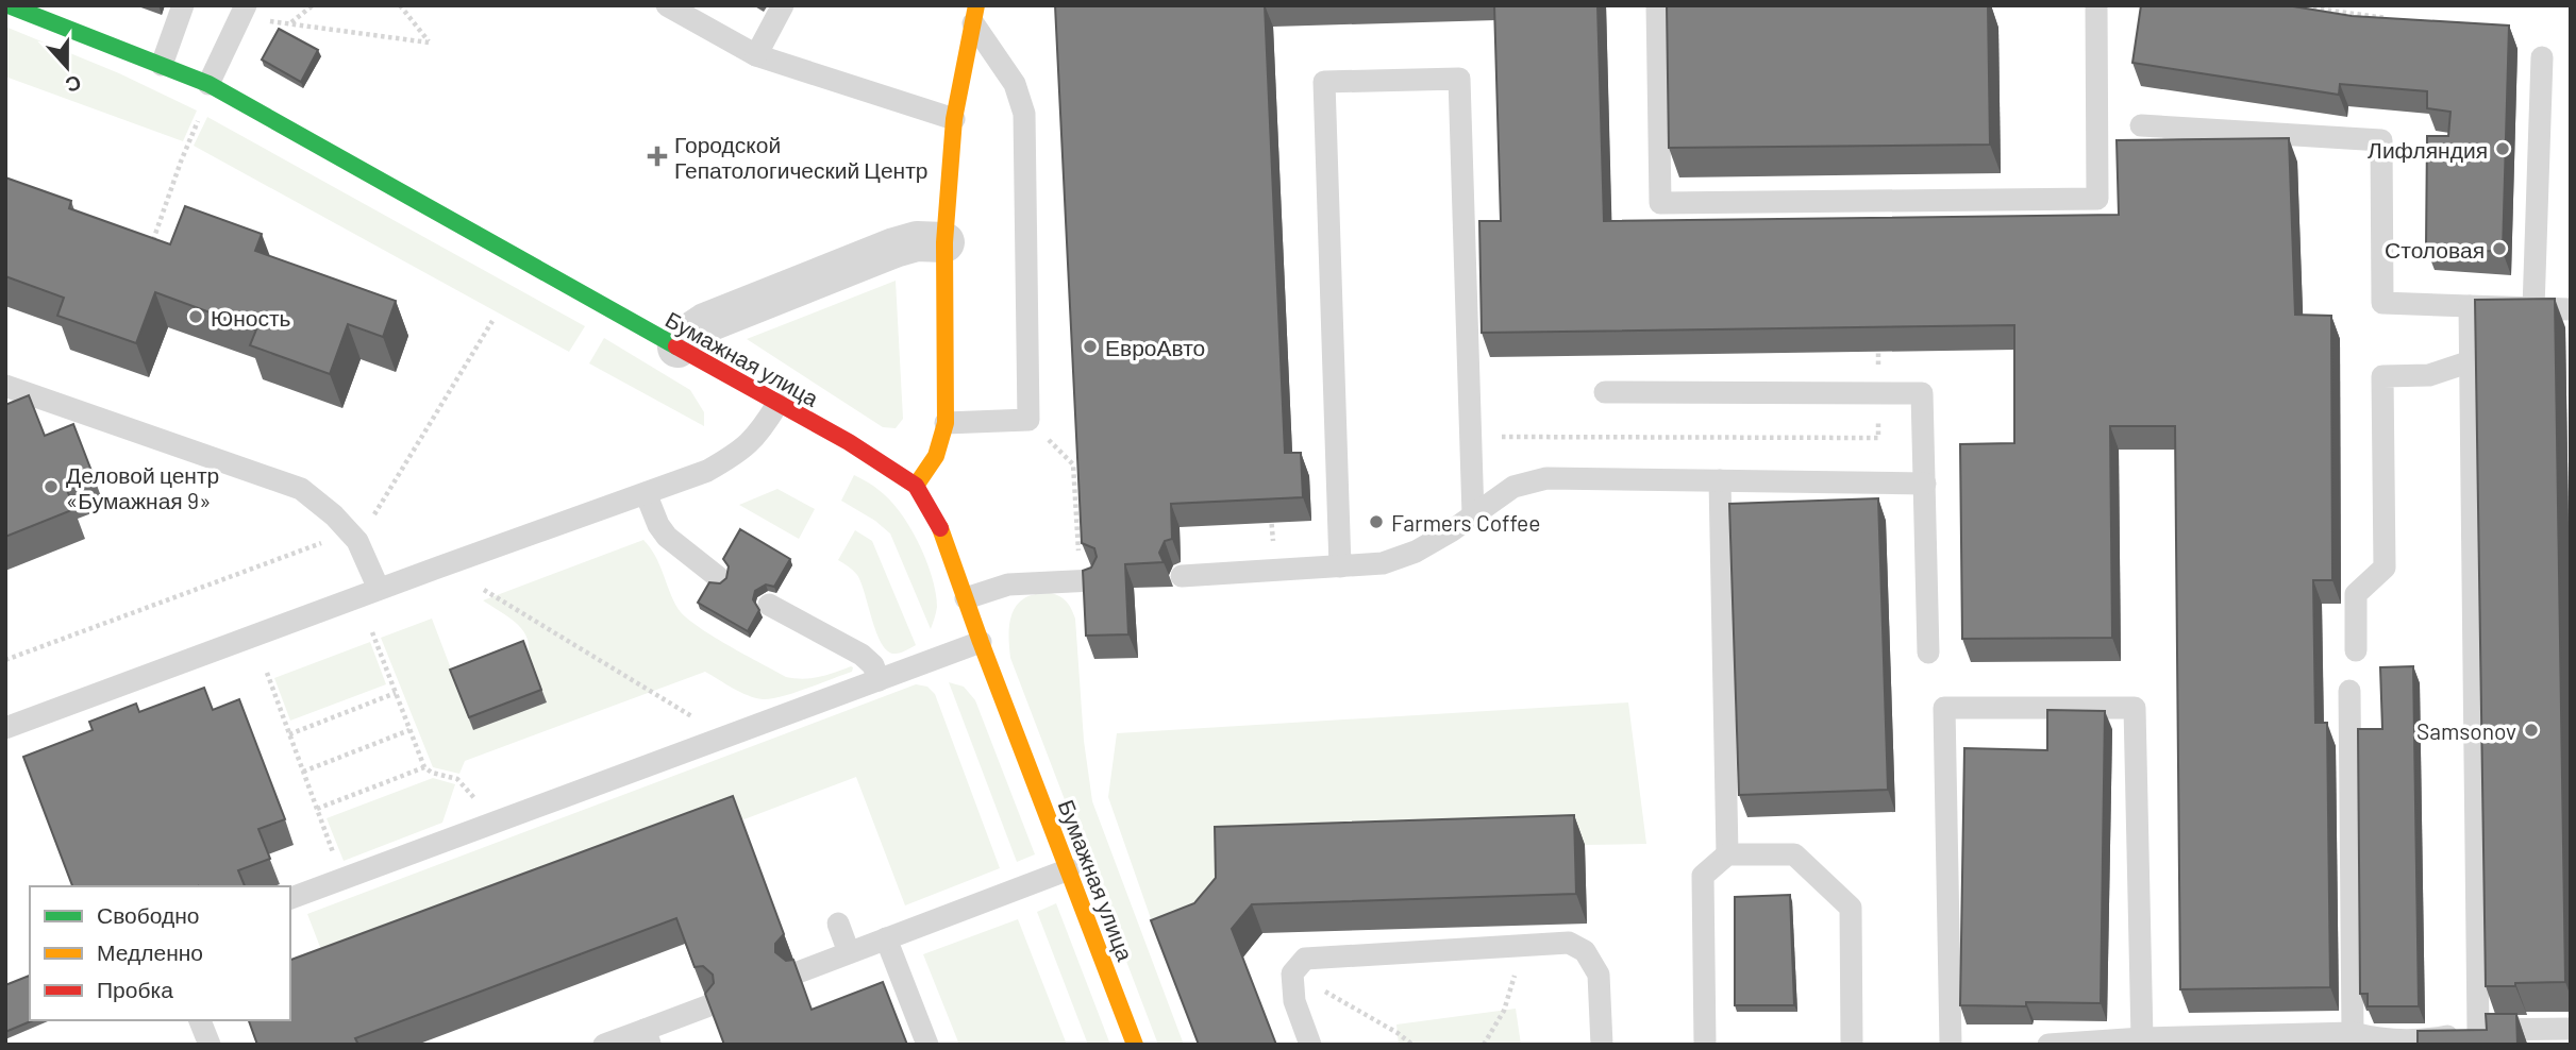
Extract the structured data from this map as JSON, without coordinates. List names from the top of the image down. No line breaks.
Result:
{"streets":{"street":["Бумажная улица"]},"places":{"other":["Лифляндия","Столовая","Юность","ЕвроАвто","Деловой центр «Бумажная 9»","Farmers Coffee","Samsonov"],"health":["Городской Гепатологический Центр"]},"legend":["Свободно","Медленно","Пробка"],"north":"bottom"}
